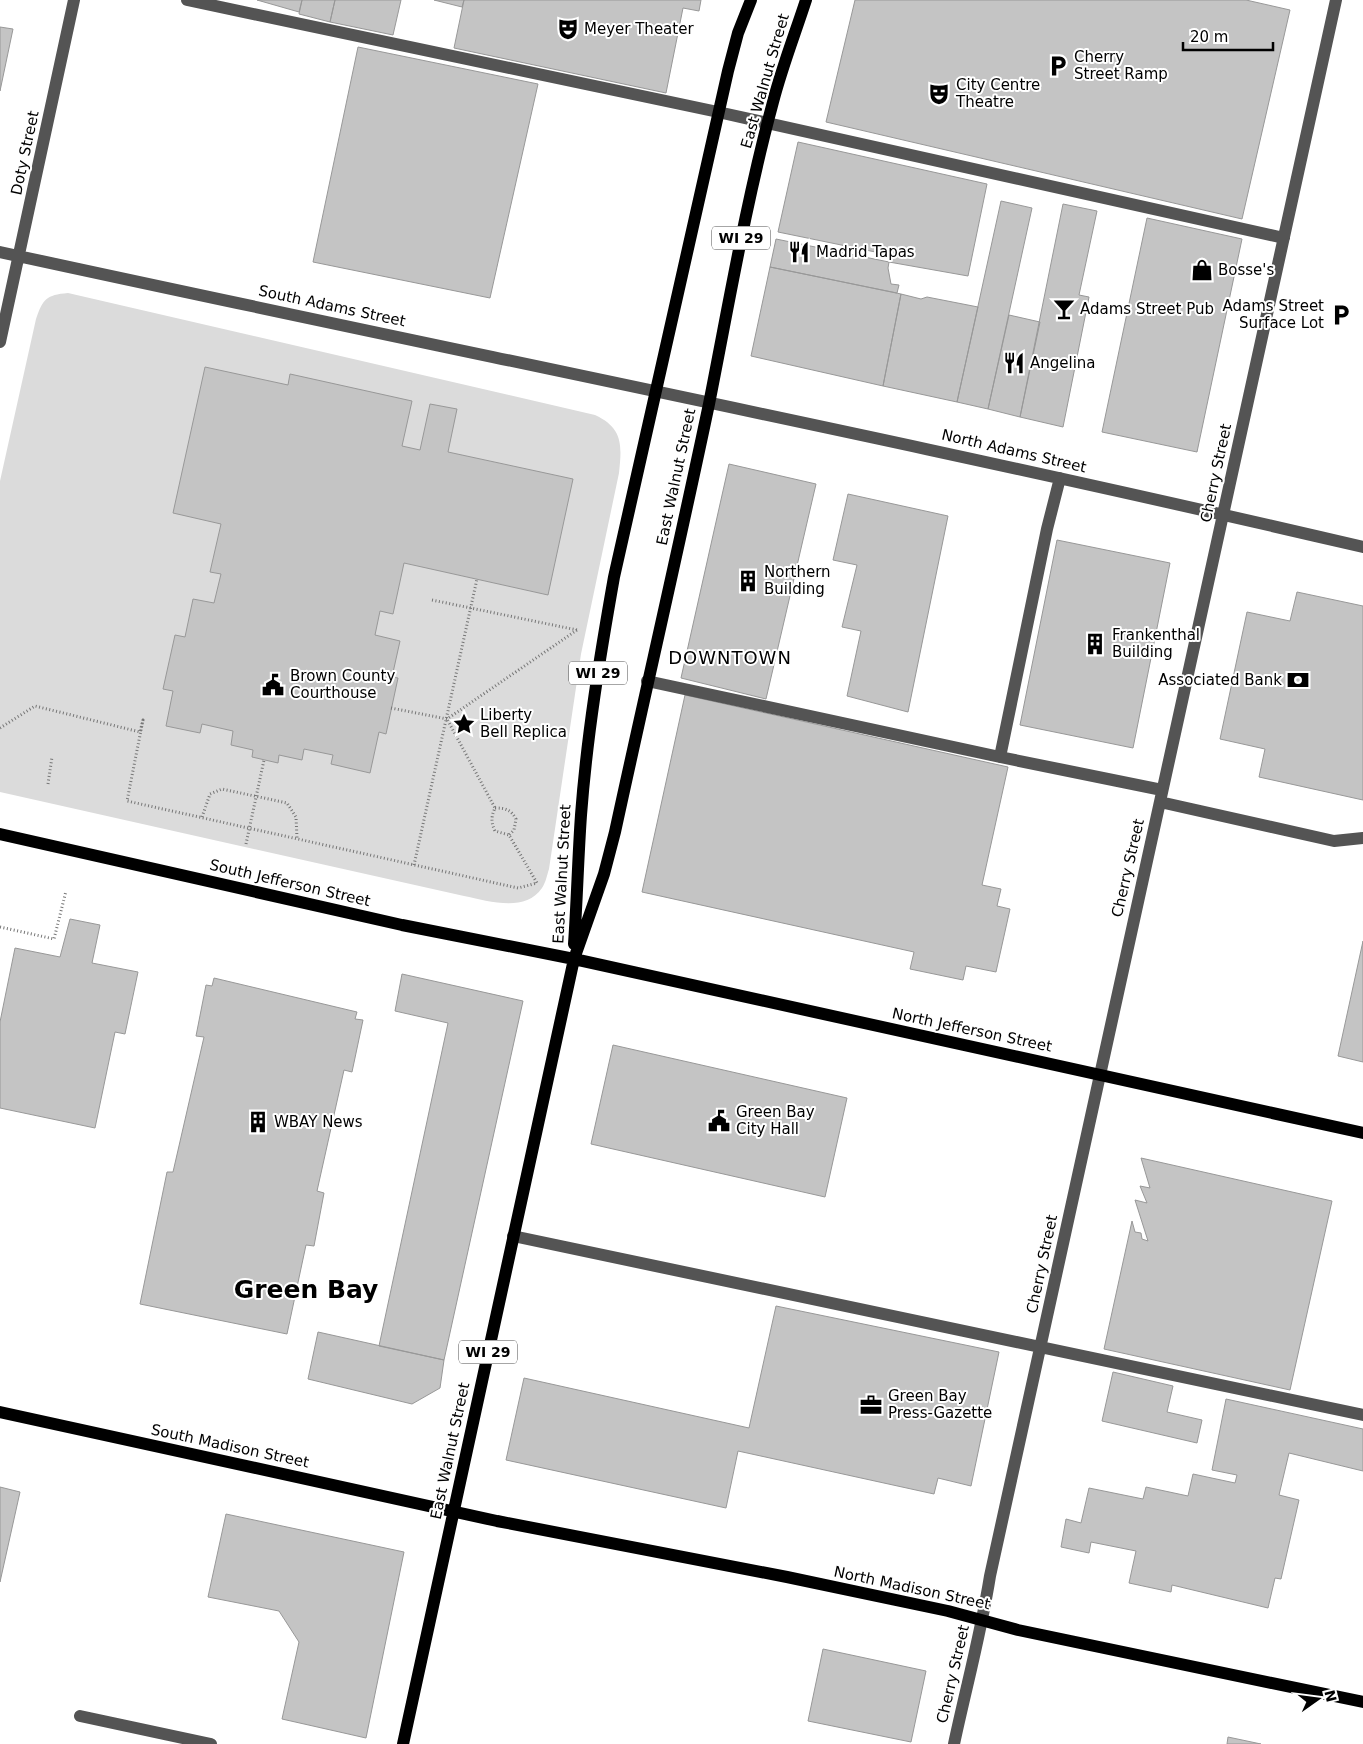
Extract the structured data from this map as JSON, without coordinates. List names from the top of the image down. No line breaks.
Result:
{"streets":{"main road":["East Walnut Street","WI 29","South Jefferson Street","North Jefferson Street","South Madison Street","North Madison Street"],"street":["Doty Street","South Adams Street","North Adams Street","Cherry Street"]},"crossings":[["East Walnut Street","South Adams Street"],["East Walnut Street","North Adams Street"],["East Walnut Street","South Jefferson Street"],["East Walnut Street","North Jefferson Street"],["East Walnut Street","South Madison Street"],["East Walnut Street","North Madison Street"],["Doty Street","South Adams Street"],["South Adams Street","North Adams Street"],["North Adams Street","Cherry Street"],["Cherry Street","North Jefferson Street"],["Cherry Street","North Madison Street"],["South Jefferson Street","North Jefferson Street"],["South Madison Street","North Madison Street"]],"districts":["DOWNTOWN","Green Bay"],"places":{"theatre":["Meyer Theater","City Centre Theatre"],"parking":["Cherry Street Ramp","Adams Street Surface Lot"],"restaurant":["Madrid Tapas","Angelina"],"shop":["Bosse's"],"bar":["Adams Street Pub"],"building":["Northern Building","Frankenthal Building","WBAY News"],"bank":["Associated Bank"],"public building":["Brown County Courthouse","Green Bay City Hall"],"place":["Liberty Bell Replica"],"office":["Green Bay Press-Gazette"]},"scale_bar":"20 m","north":"right"}
